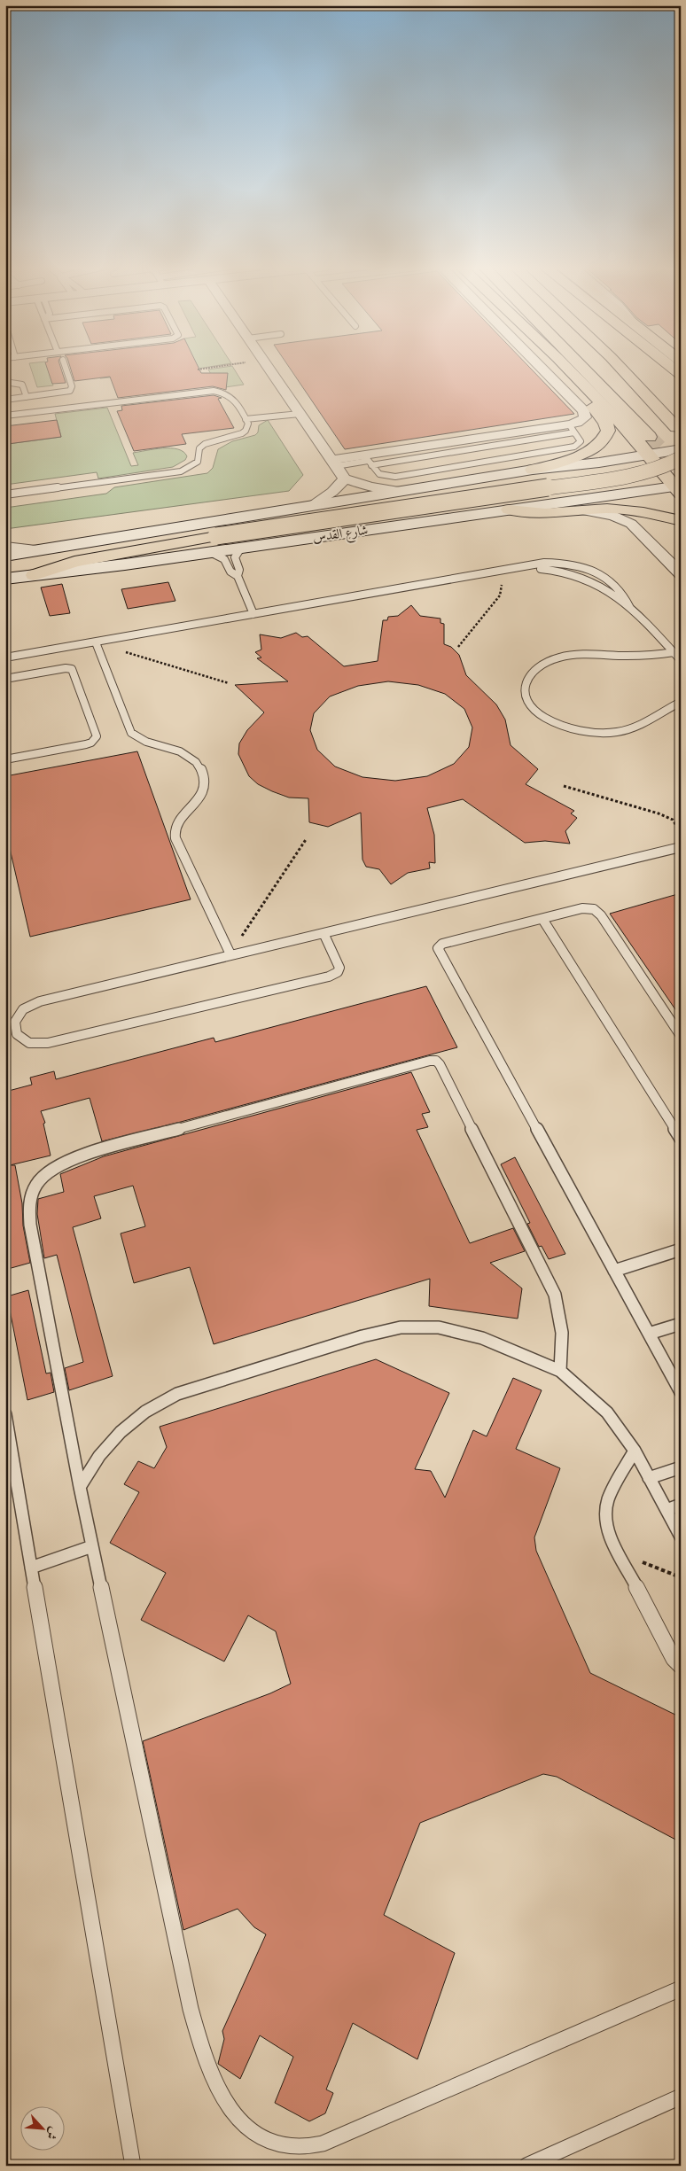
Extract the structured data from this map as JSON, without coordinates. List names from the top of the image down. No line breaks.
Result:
{"streets":{"main road":["شارع القدس"]},"north":"bottom right"}
